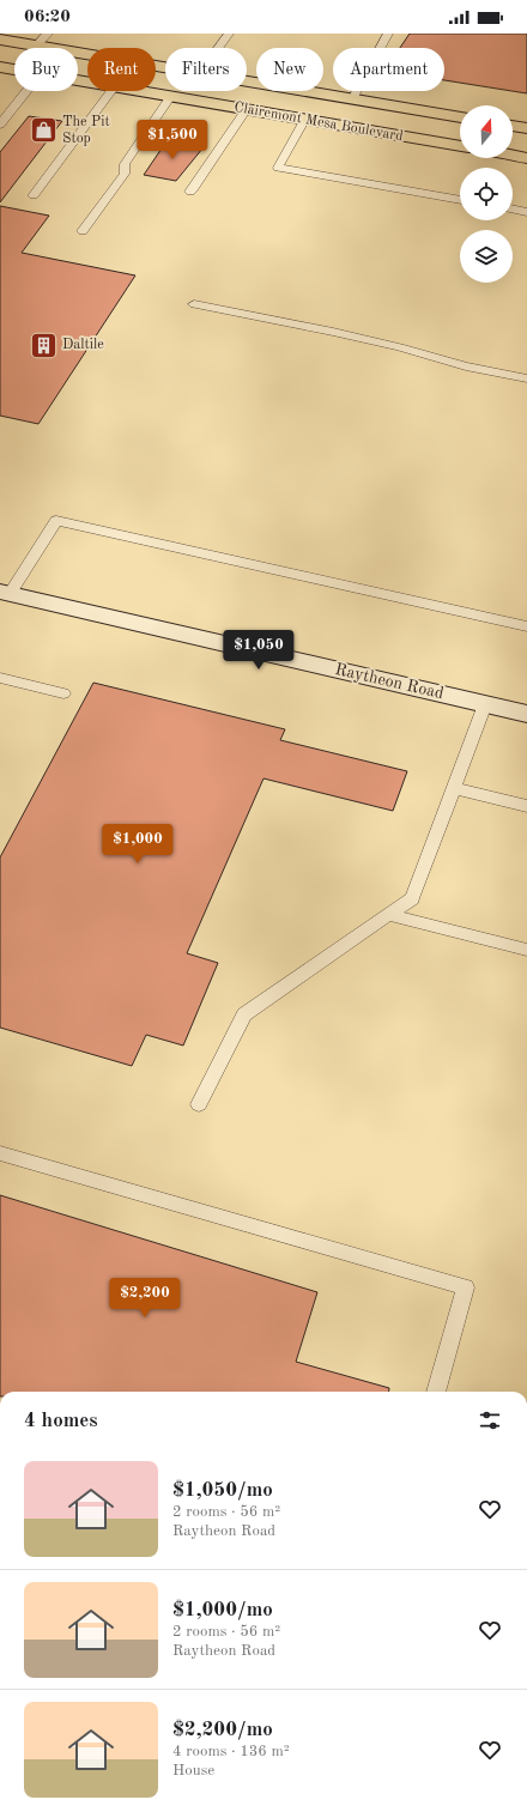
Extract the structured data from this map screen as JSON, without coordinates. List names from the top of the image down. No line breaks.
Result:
{"streets":{"main road":["Clairemont Mesa Boulevard"],"street":["Raytheon Road"]},"places":{"shop":["The Pit Stop"],"building":["Daltile"]},"north":"top","page":{"status":"06:20","chip":["Buy","Rent","Filters","New","Apartment"],"price":["$1,500","$1,050","$1,000","$2,200"],"heading":"4 homes","list":[{"name":"$1,050/mo","note":"2 rooms · 56 m² · Raytheon Road"},{"name":"$1,000/mo","note":"2 rooms · 56 m² · Raytheon Road"},{"name":"$2,200/mo","note":"4 rooms · 136 m² · House"}]}}
